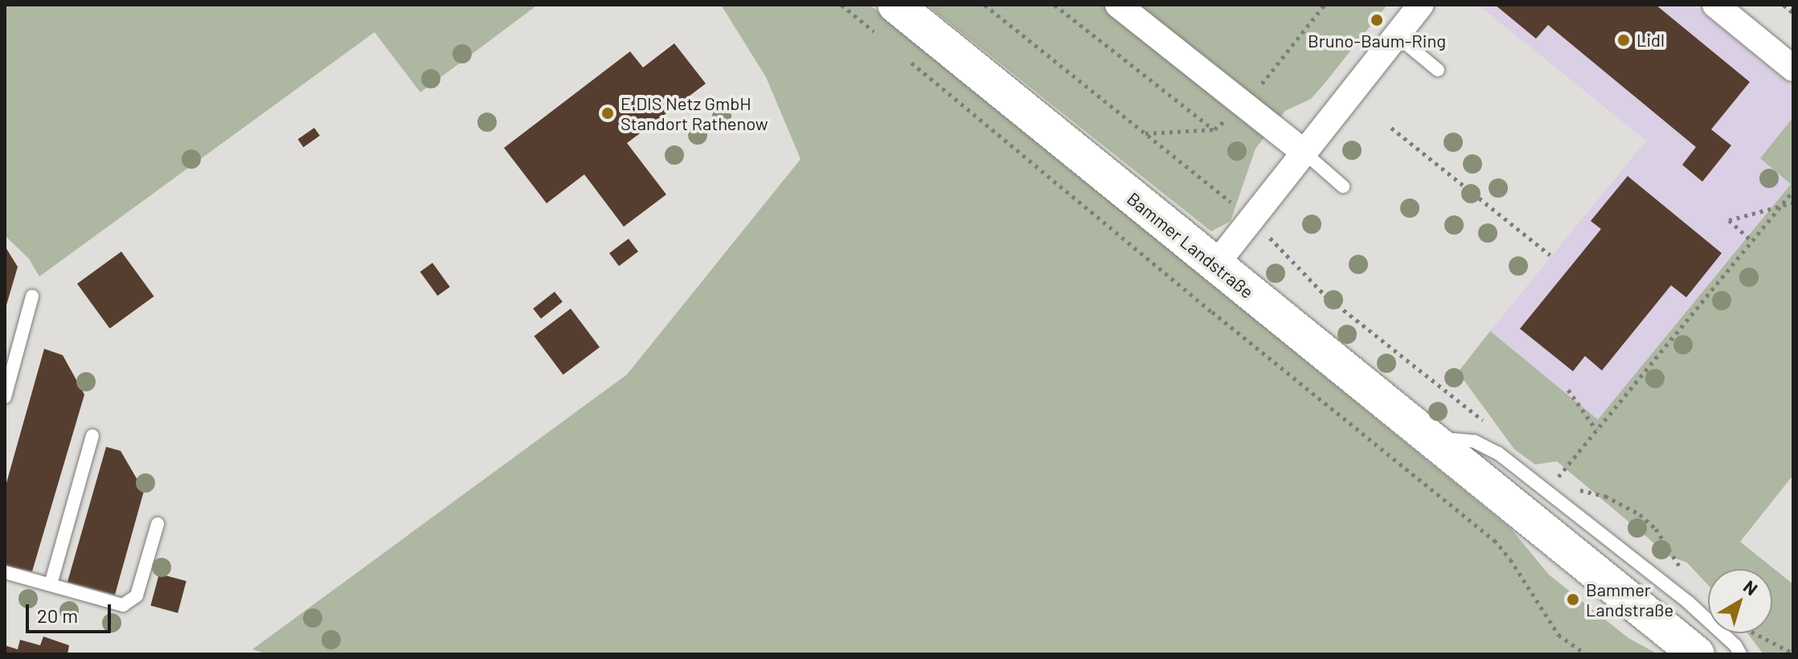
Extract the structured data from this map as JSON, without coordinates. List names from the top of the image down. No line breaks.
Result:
{"streets":{"main road":["Bammer Landstraße"]},"places":["Bruno-Baum-Ring","Lidl","E.DIS Netz GmbH Standort Rathenow","Bammer Landstraße"],"scale_bar":"20 m","north":"top right"}
